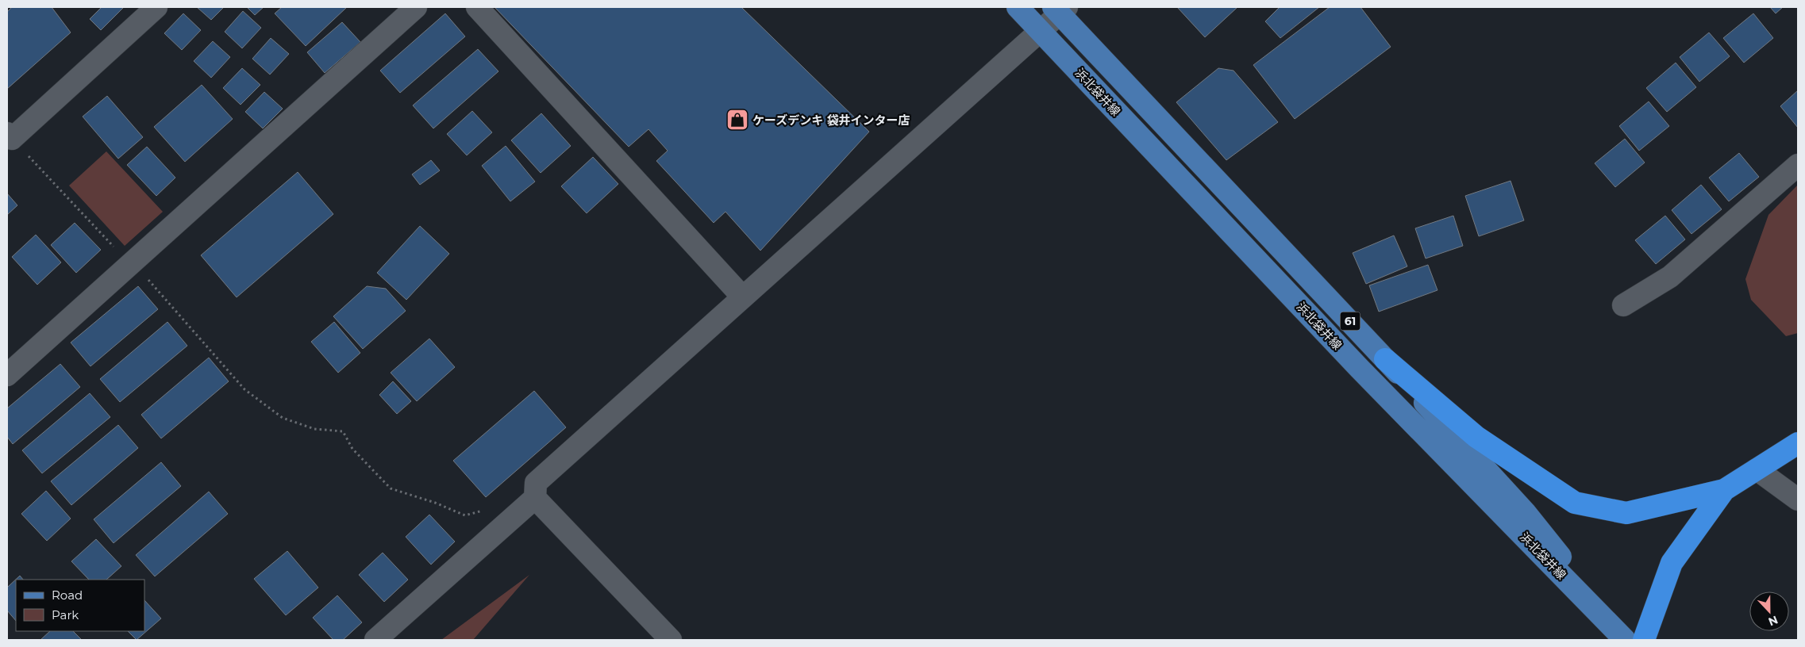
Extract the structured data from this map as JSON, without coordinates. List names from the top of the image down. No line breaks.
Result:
{"streets":{"main road":["浜北袋井線","61"]},"places":{"shop":["ケーズデンキ 袋井インター店"]},"legend":["Road","Park"],"north":"bottom"}
